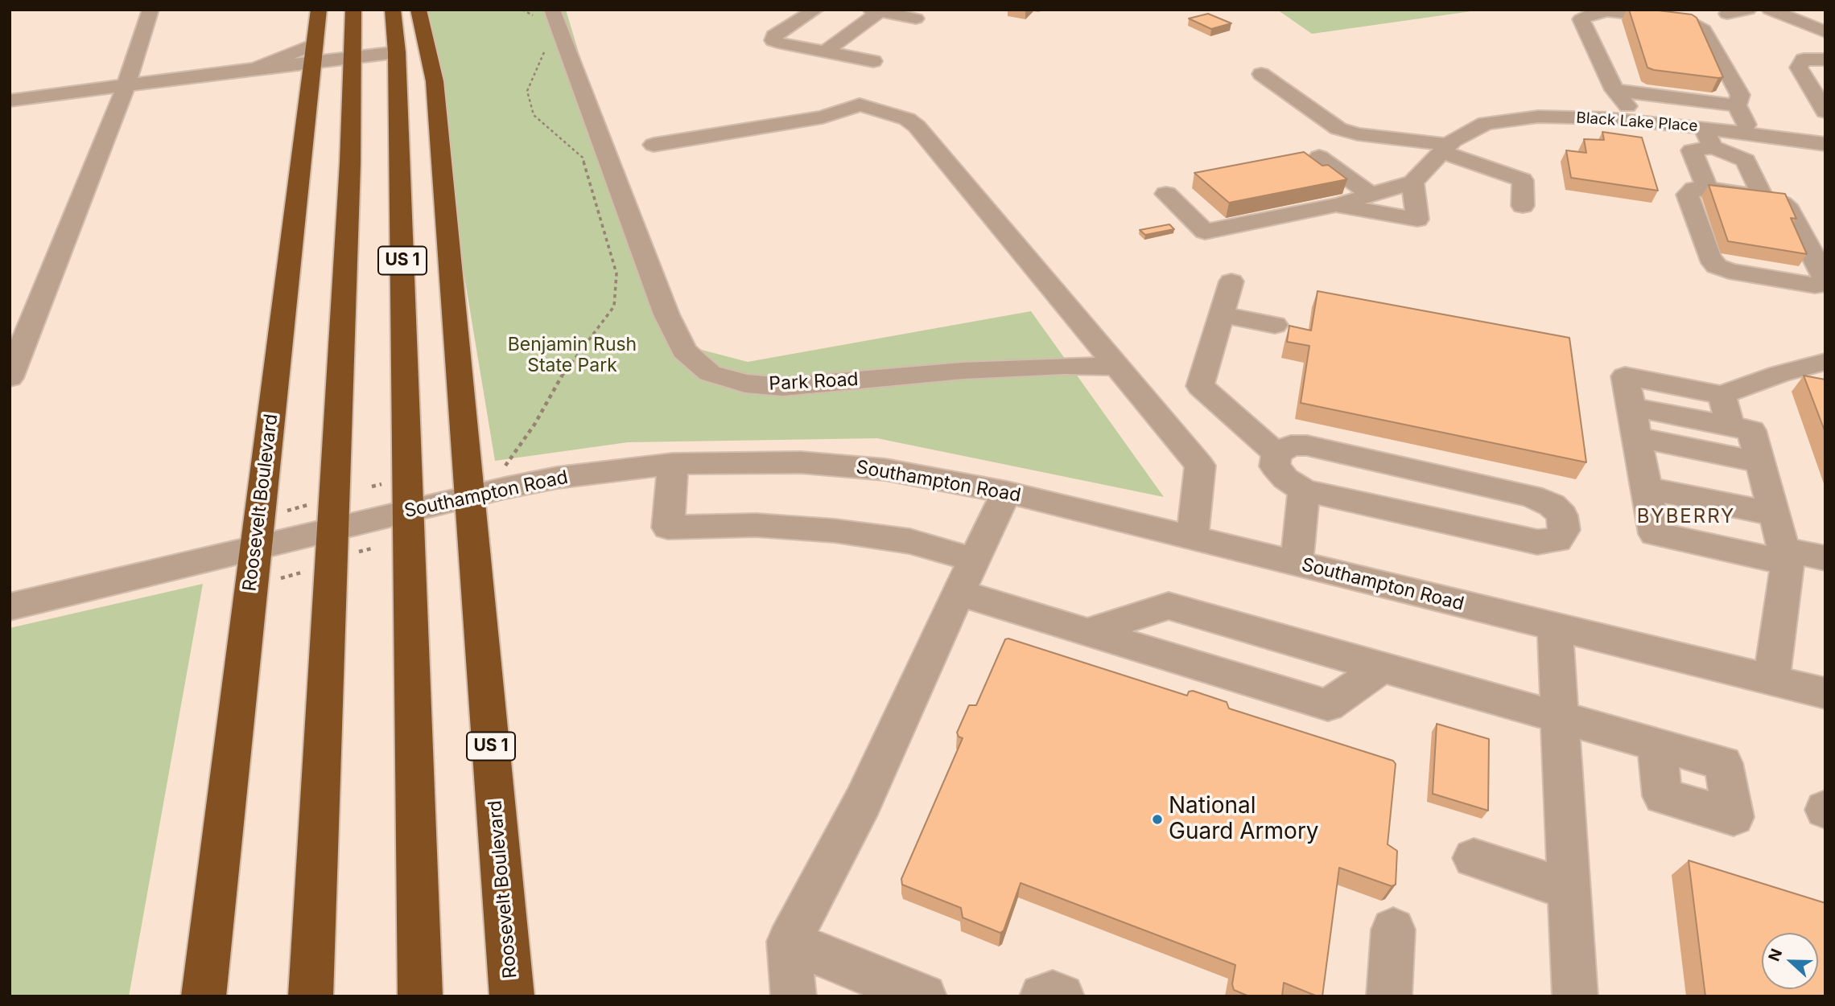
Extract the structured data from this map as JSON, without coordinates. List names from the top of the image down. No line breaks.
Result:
{"streets":{"highway":["US 1","Roosevelt Boulevard"],"street":["Black Lake Place","Park Road","Southampton Road"]},"crossings":[["US 1","Southampton Road"],["Southampton Road","Roosevelt Boulevard"]],"districts":["BYBERRY"],"parks":["Benjamin Rush State Park"],"places":["National Guard Armory"],"north":"left"}
